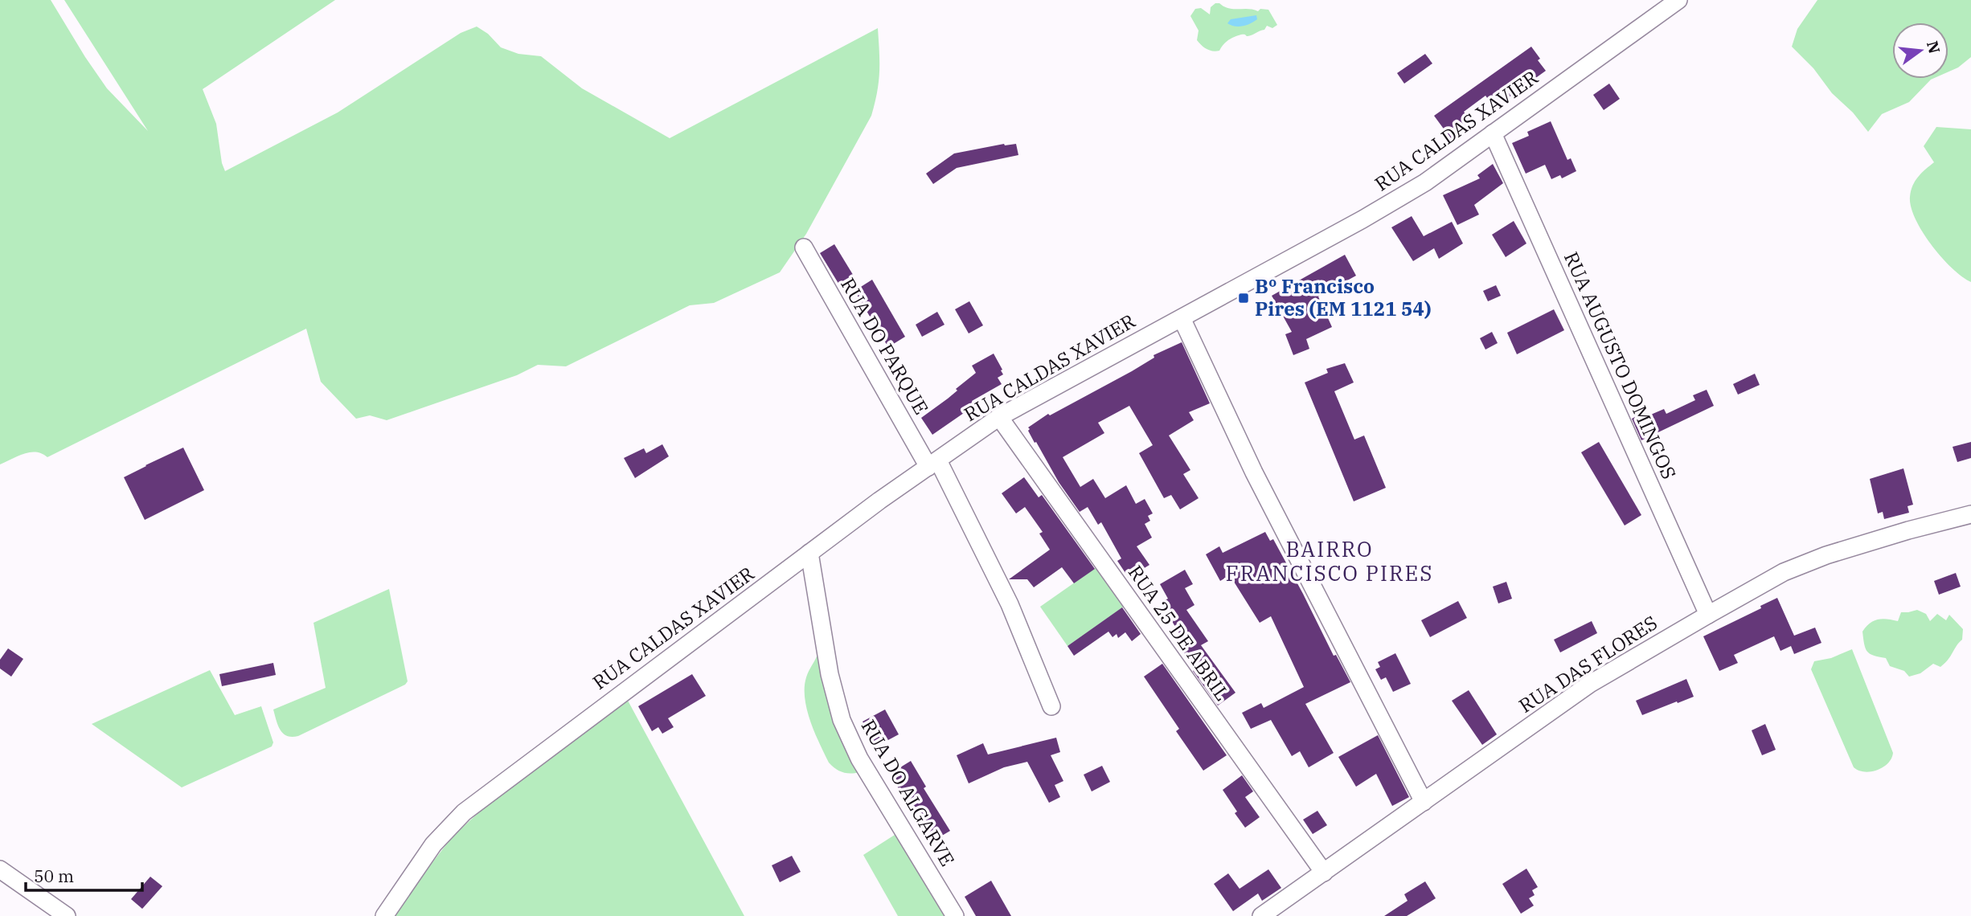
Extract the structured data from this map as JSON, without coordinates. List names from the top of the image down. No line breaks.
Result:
{"streets":{"street":["RUA CALDAS XAVIER","RUA DO PARQUE","RUA AUGUSTO DOMINGOS","RUA 25 DE ABRIL","RUA DAS FLORES","RUA DO ALGARVE"]},"crossings":[["RUA CALDAS XAVIER","RUA DO PARQUE"],["RUA CALDAS XAVIER","RUA AUGUSTO DOMINGOS"],["RUA CALDAS XAVIER","RUA 25 DE ABRIL"],["RUA CALDAS XAVIER","RUA DO ALGARVE"],["RUA AUGUSTO DOMINGOS","RUA DAS FLORES"],["RUA 25 DE ABRIL","RUA DAS FLORES"]],"districts":["BAIRRO FRANCISCO PIRES"],"places":{"transit":["Bº Francisco Pires (EM 1121 54)"]},"scale_bar":"50 m","north":"right"}
